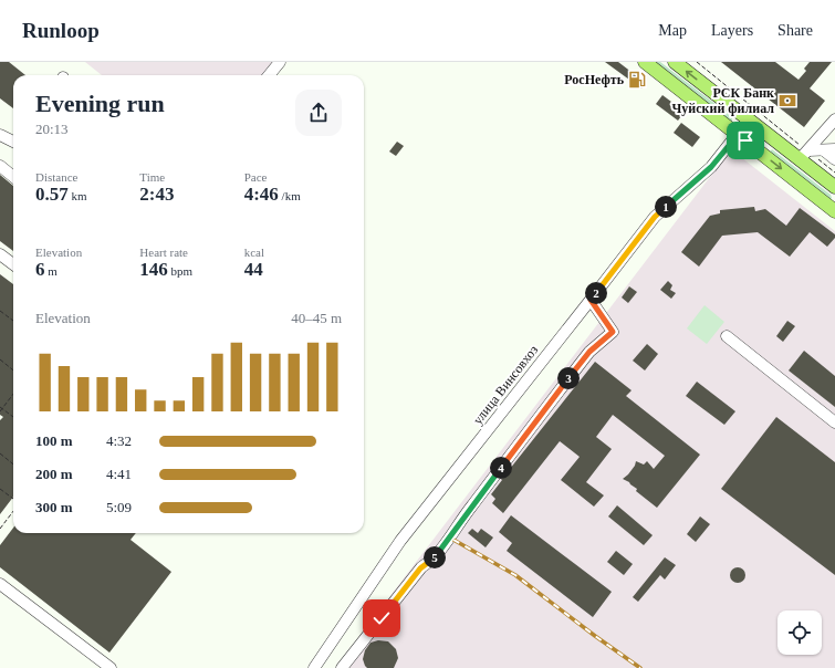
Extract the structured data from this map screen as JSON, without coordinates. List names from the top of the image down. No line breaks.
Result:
{"streets":{"street":["улица Винсовхоз"]},"places":{"fuel station":["РосНефть"],"bank":["РСК Банк Чуйский филиал"]},"page":{"header":"Runloop","nav":["Map","Layers","Share"],"heading":["Evening run","20:13"],"stats":[["Distance","0.57 km"],["Time","2:43"],["Pace","4:46 /km"],["Elevation","6 m"],["Heart rate","146 bpm"],["kcal","44"]],"pins":["1","2","3","4","5"],"chart":["Elevation","40–45 m"],"list":[{"name":"100 m","note":"4:32"},{"name":"200 m","note":"4:41"},{"name":"300 m","note":"5:09"}]}}
